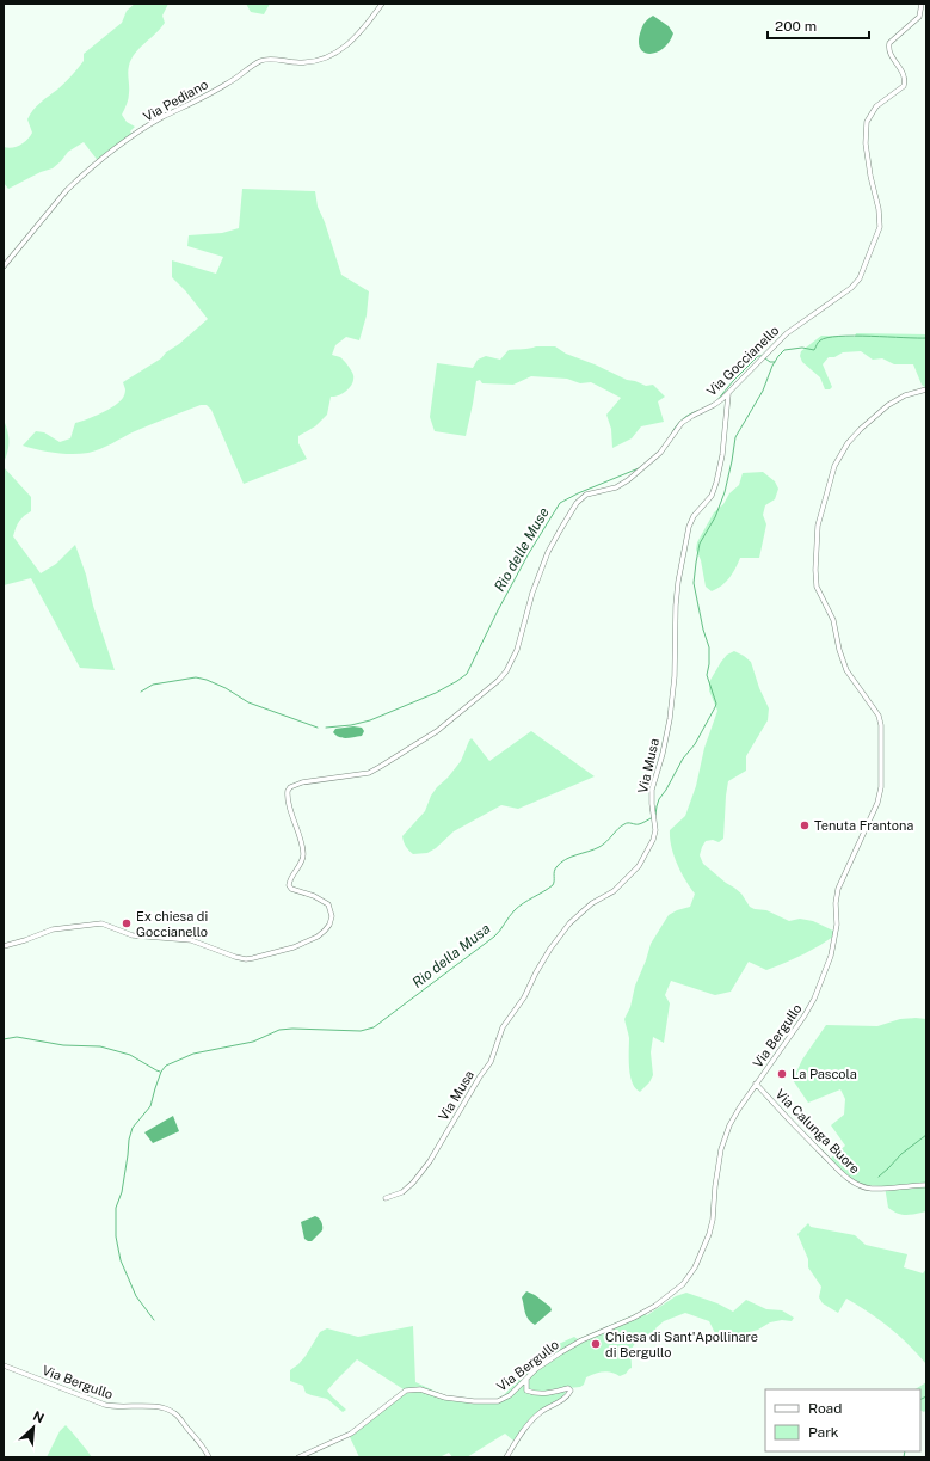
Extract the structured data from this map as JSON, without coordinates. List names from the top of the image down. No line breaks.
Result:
{"streets":{"street":["Via Pediano","Via Goccianello","Via Musa","Via Bergullo","Via Calunga Buore"]},"crossings":[["Via Goccianello","Via Musa"],["Via Bergullo","Via Calunga Buore"]],"water":["Rio delle Muse","Rio della Musa"],"places":["Tenuta Frantona","Ex chiesa di Goccianello","La Pascola","Chiesa di Sant'Apollinare di Bergullo"],"legend":["Road","Park"],"scale_bar":"200 m","north":"top right"}
